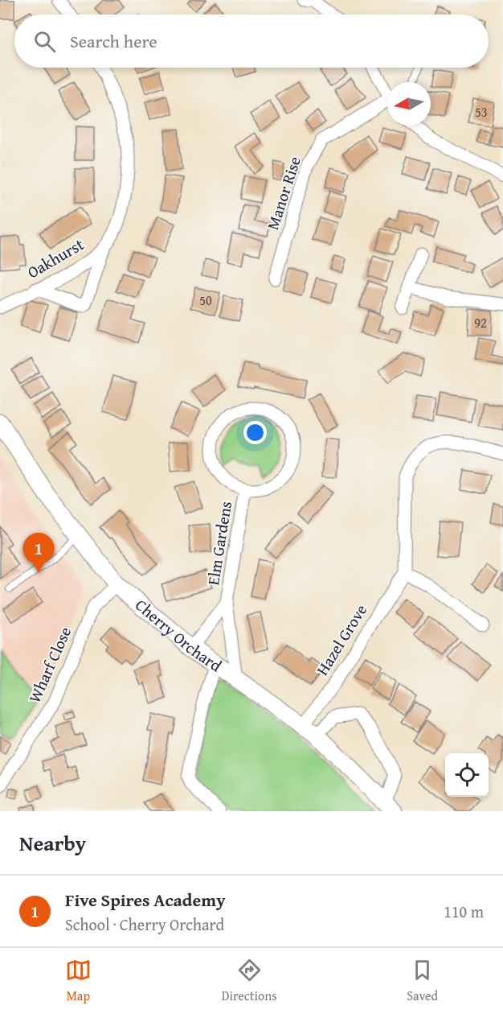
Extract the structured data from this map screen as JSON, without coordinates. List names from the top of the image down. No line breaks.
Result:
{"streets":{"street":["Manor Rise","Oakhurst","Elm Gardens","Cherry Orchard","Hazel Grove","Wharf Close"]},"crossings":[["Elm Gardens","Cherry Orchard"],["Cherry Orchard","Hazel Grove"],["Cherry Orchard","Wharf Close"]],"house_numbers":["53","50","92"],"north":"left","page":{"search":"Search here","pins":"1","heading":"Nearby","list":[{"mark":"1","name":"Five Spires Academy","note":"School · Cherry Orchard","value":"110 m"}],"nav":["Map","Directions","Saved"]}}
